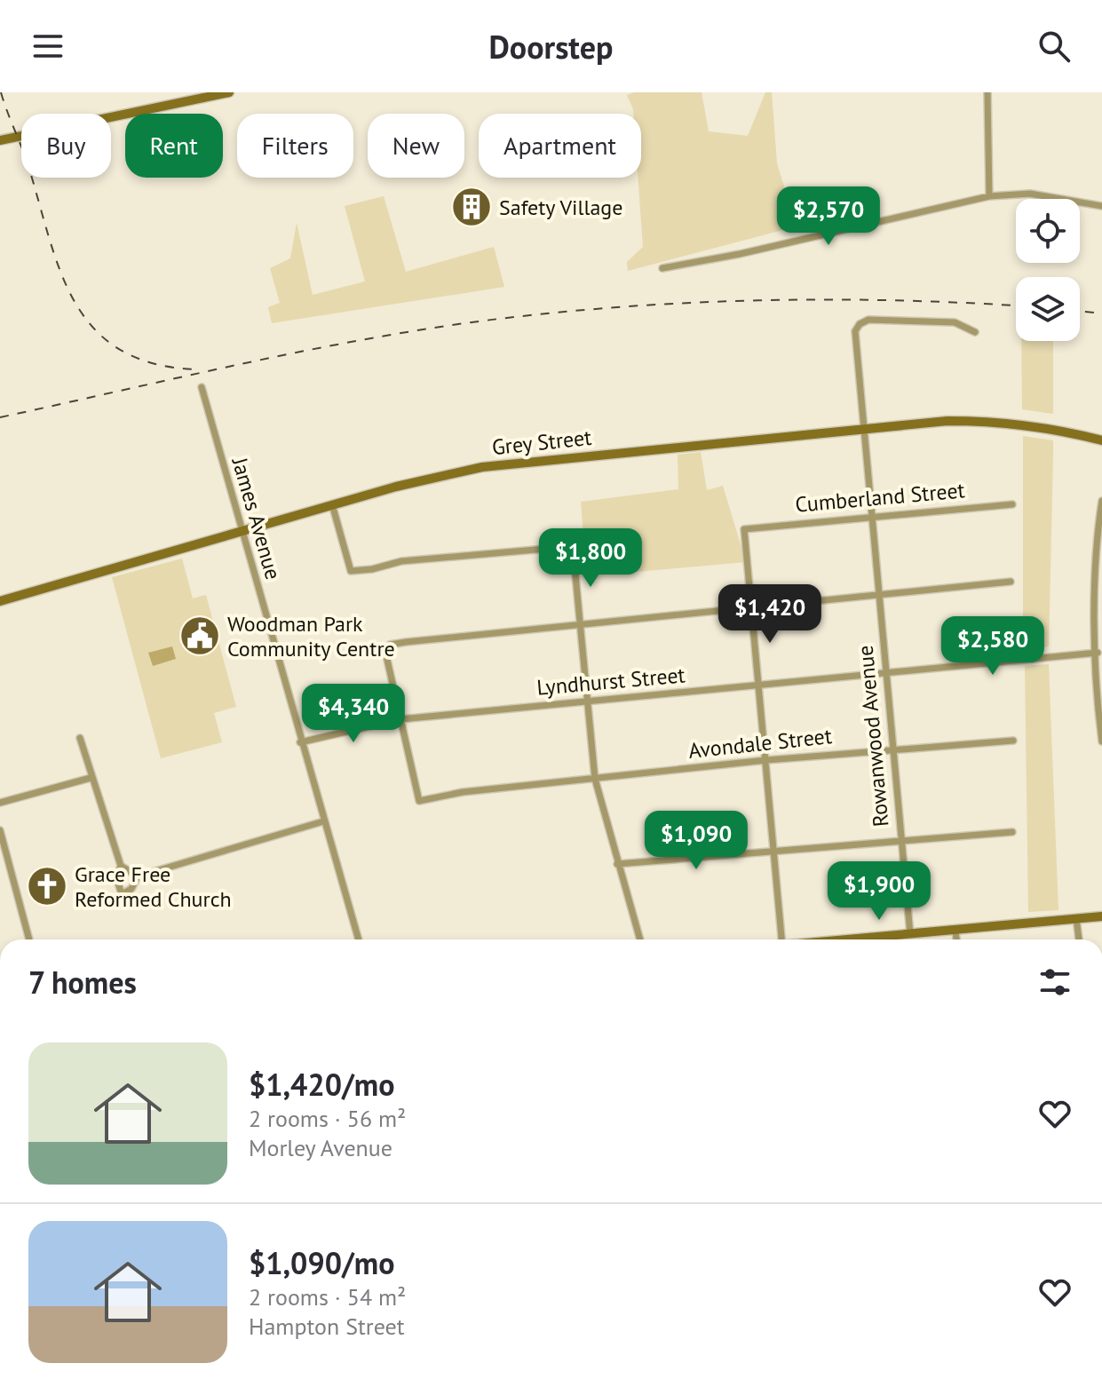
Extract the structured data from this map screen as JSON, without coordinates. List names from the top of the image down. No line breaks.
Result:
{"streets":{"street":["Grey Street","Cumberland Street","James Avenue","Lyndhurst Street","Rowanwood Avenue","Avondale Street"]},"crossings":[["Grey Street","James Avenue"],["Grey Street","Rowanwood Avenue"],["Cumberland Street","Rowanwood Avenue"],["James Avenue","Lyndhurst Street"],["Lyndhurst Street","Rowanwood Avenue"],["Lyndhurst Street","Avondale Street"],["Rowanwood Avenue","Avondale Street"]],"places":{"building":["Safety Village"],"public building":["Woodman Park Community Centre"],"church":["Grace Free Reformed Church"]},"page":{"header":"Doorstep","chip":["Buy","Rent","Filters","New","Apartment"],"price":["$2,570","$1,800","$1,420","$2,580","$4,340","$1,090","$1,900"],"heading":"7 homes","list":[{"name":"$1,420/mo","note":"2 rooms · 56 m² · Morley Avenue"},{"name":"$1,090/mo","note":"2 rooms · 54 m² · Hampton Street"}]}}
